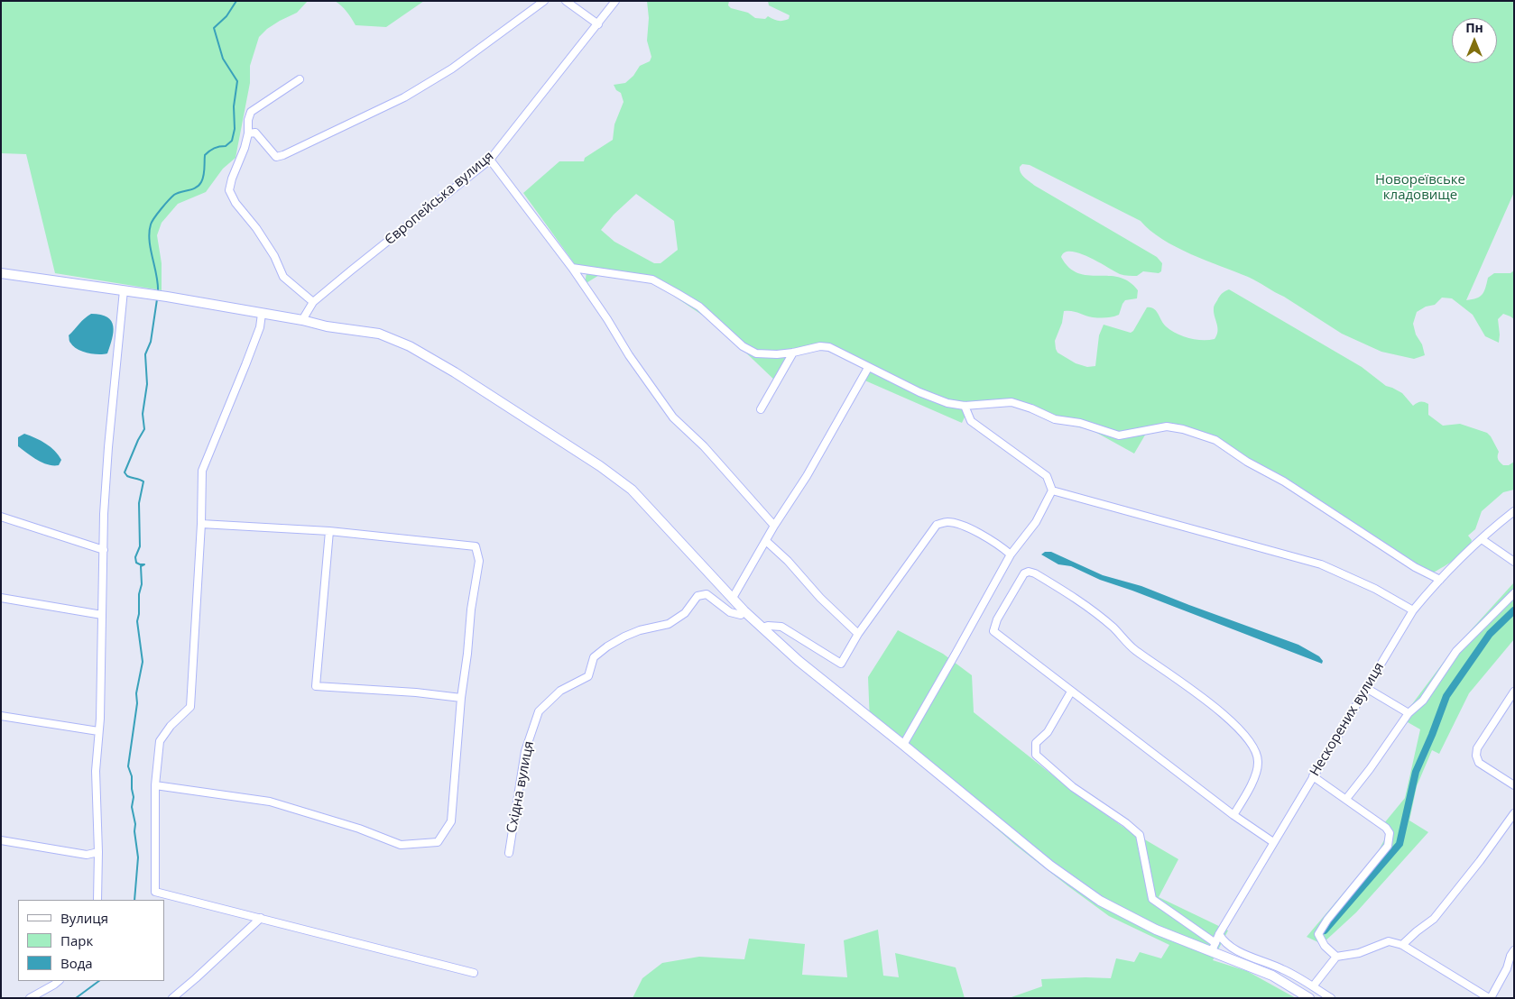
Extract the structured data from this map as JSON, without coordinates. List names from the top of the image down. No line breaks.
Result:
{"streets":{"street":["Європейська вулиця","Нескорених вулиця","Східна вулиця"]},"parks":["Новореївське кладовище"],"legend":["Вулиця","Парк","Вода"],"north":"top"}
